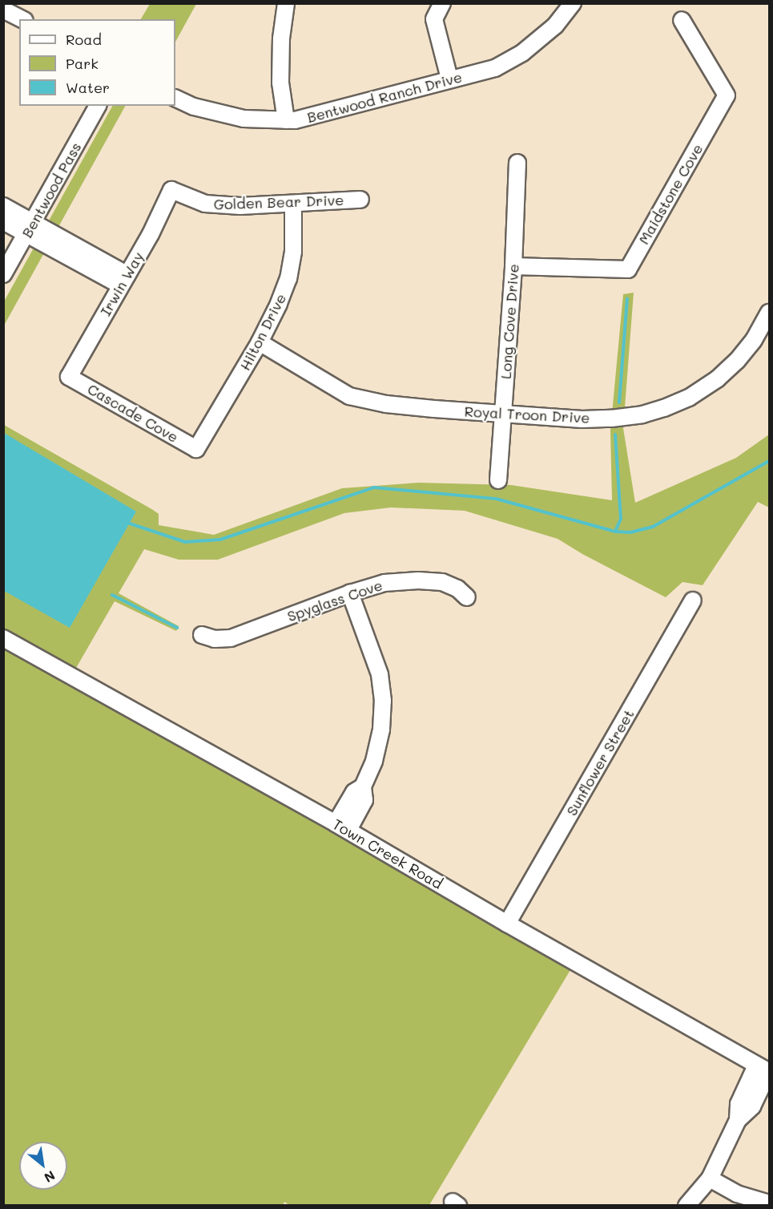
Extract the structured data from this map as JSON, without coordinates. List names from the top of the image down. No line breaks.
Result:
{"streets":{"street":["Bentwood Ranch Drive","Bentwood Pass","Maidstone Cove","Golden Bear Drive","Irwin Way","Long Cove Drive","Hilton Drive","Cascade Cove","Royal Troon Drive","Spyglass Cove","Sunflower Street","Town Creek Road"]},"crossings":[["Maidstone Cove","Long Cove Drive"],["Golden Bear Drive","Irwin Way"],["Golden Bear Drive","Hilton Drive"],["Irwin Way","Cascade Cove"],["Long Cove Drive","Royal Troon Drive"],["Hilton Drive","Cascade Cove"],["Hilton Drive","Royal Troon Drive"],["Sunflower Street","Town Creek Road"]],"legend":["Road","Park","Water"],"north":"bottom right"}
